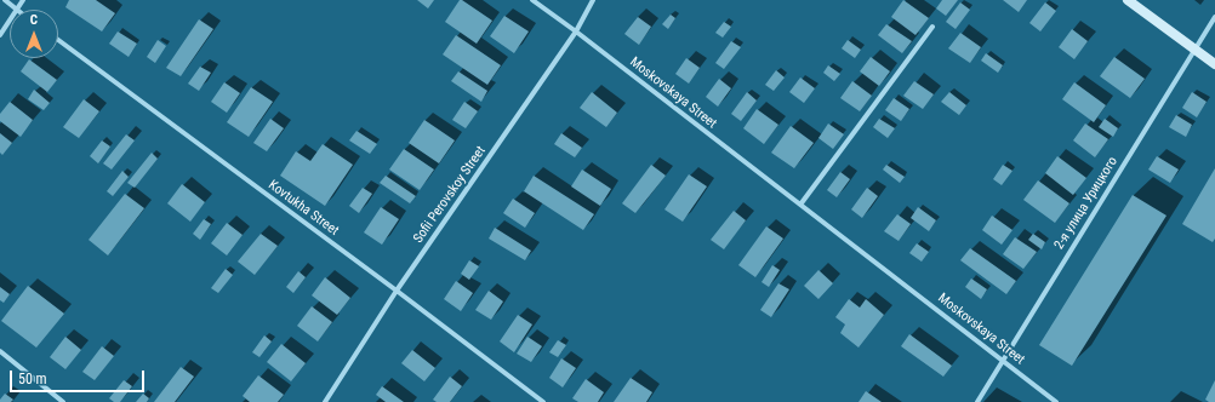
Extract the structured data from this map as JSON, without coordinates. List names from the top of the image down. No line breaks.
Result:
{"streets":{"street":["Moskovskaya Street","Sofii Perovskoy Street","2-я улица Урицкого","Kovtukha Street"]},"crossings":[["Moskovskaya Street","Sofii Perovskoy Street"],["Moskovskaya Street","2-я улица Урицкого"],["Sofii Perovskoy Street","Kovtukha Street"]],"scale_bar":"50 m","north":"top"}
